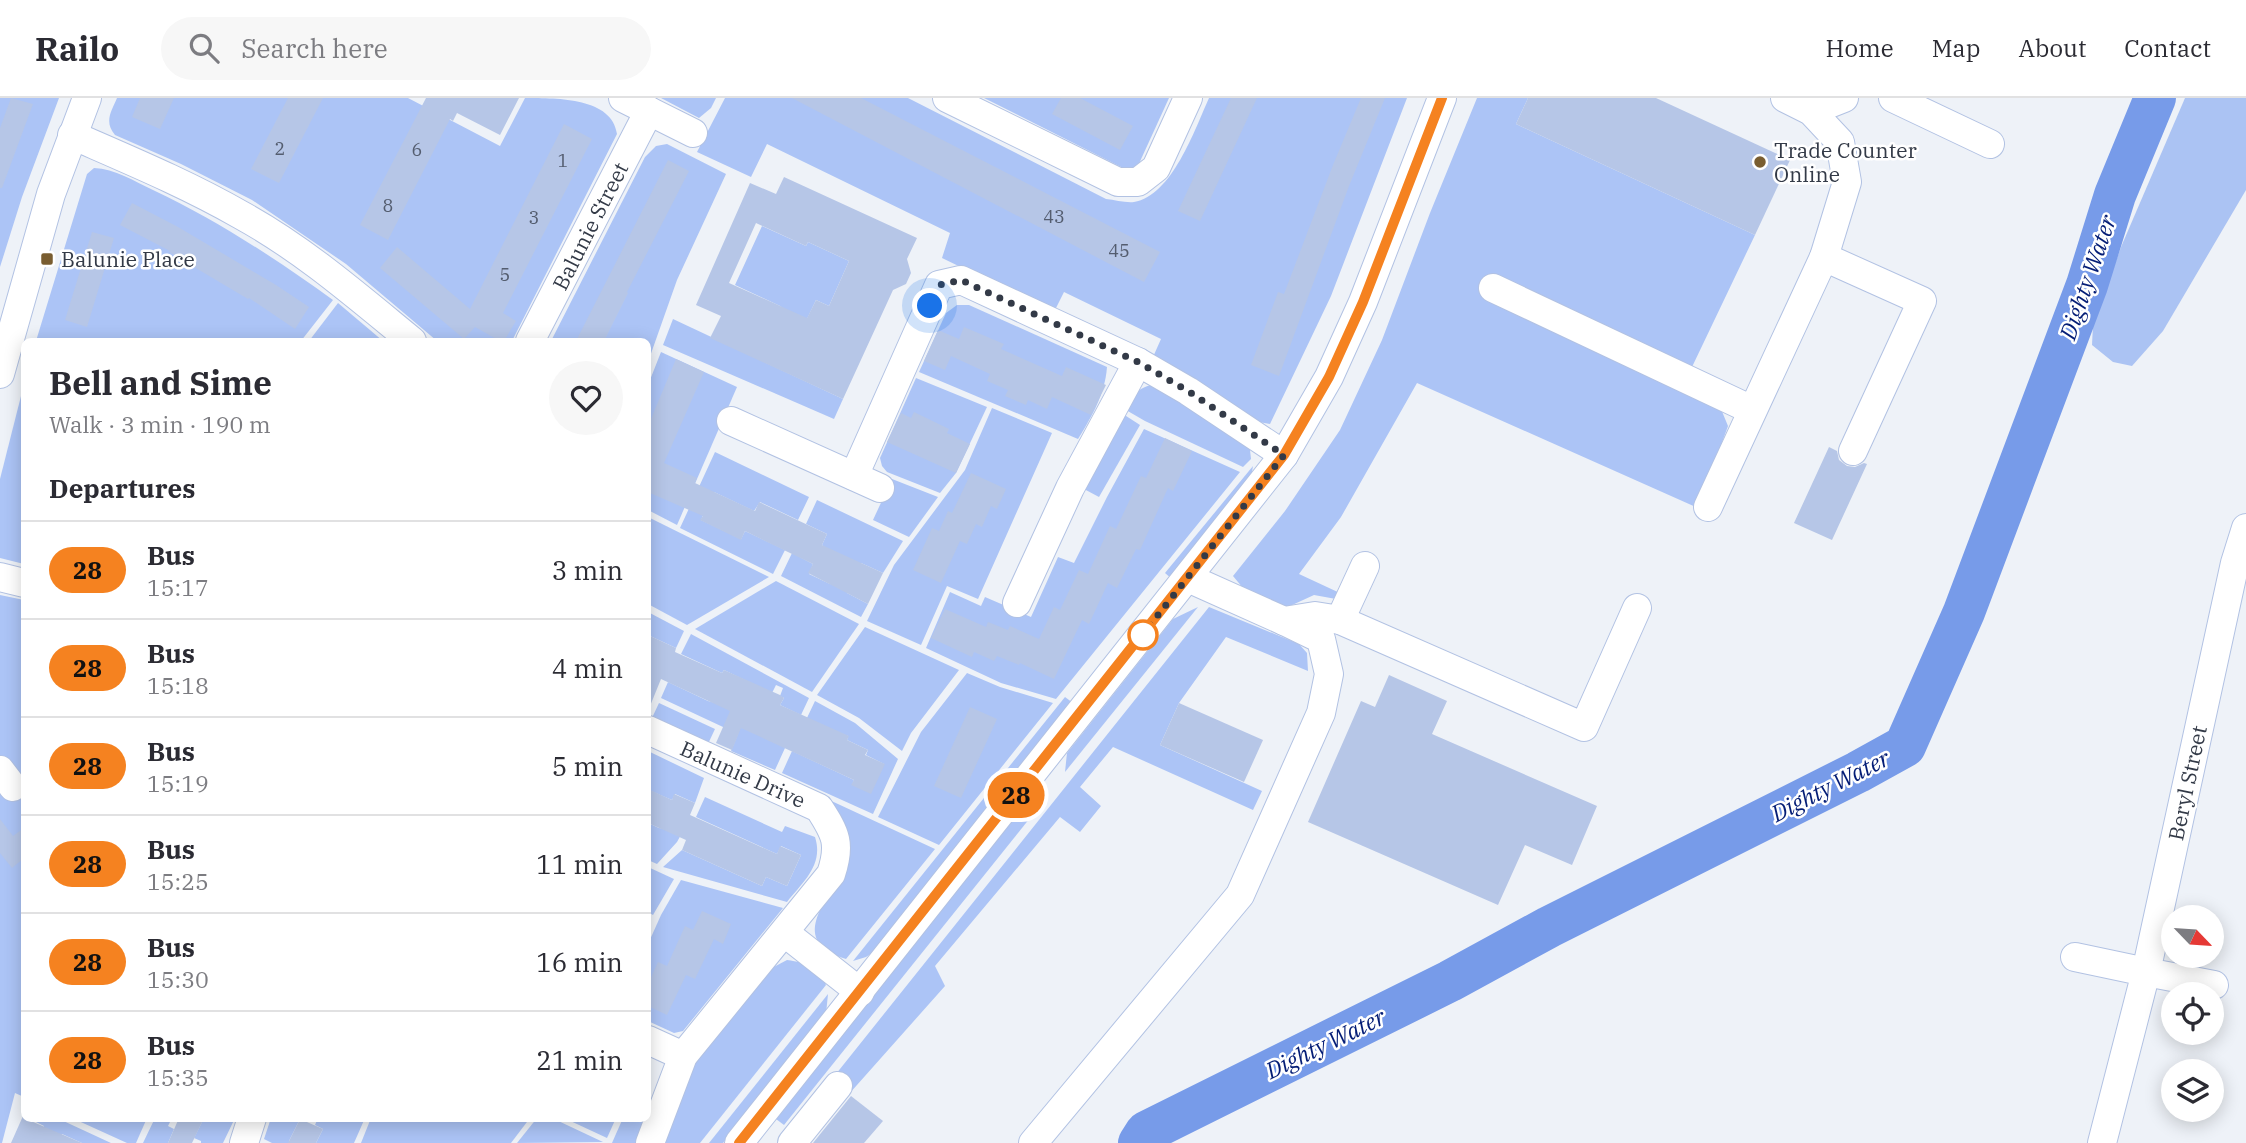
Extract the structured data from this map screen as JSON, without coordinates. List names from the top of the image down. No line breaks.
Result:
{"streets":{"street":["Balunie Street","Balunie Drive","Beryl Street"]},"water":["Dighty Water"],"places":{"other":["Trade Counter Online"],"transit":["Balunie Place"]},"lines":["bus line 28"],"house_numbers":["2","6","1","8","43","3","45","5"],"north":"bottom right","page":{"header":"Railo","search":"Search here","nav":["Home","Map","About","Contact"],"on_map":"28","heading":[["Bell and Sime","Walk · 3 min · 190 m"],"Departures"],"list":[{"mark":"28","name":"Bus","note":"15:17","value":"3 min"},{"mark":"28","name":"Bus","note":"15:18","value":"4 min"},{"mark":"28","name":"Bus","note":"15:19","value":"5 min"},{"mark":"28","name":"Bus","note":"15:25","value":"11 min"},{"mark":"28","name":"Bus","note":"15:30","value":"16 min"},{"mark":"28","name":"Bus","note":"15:35","value":"21 min"}]}}
